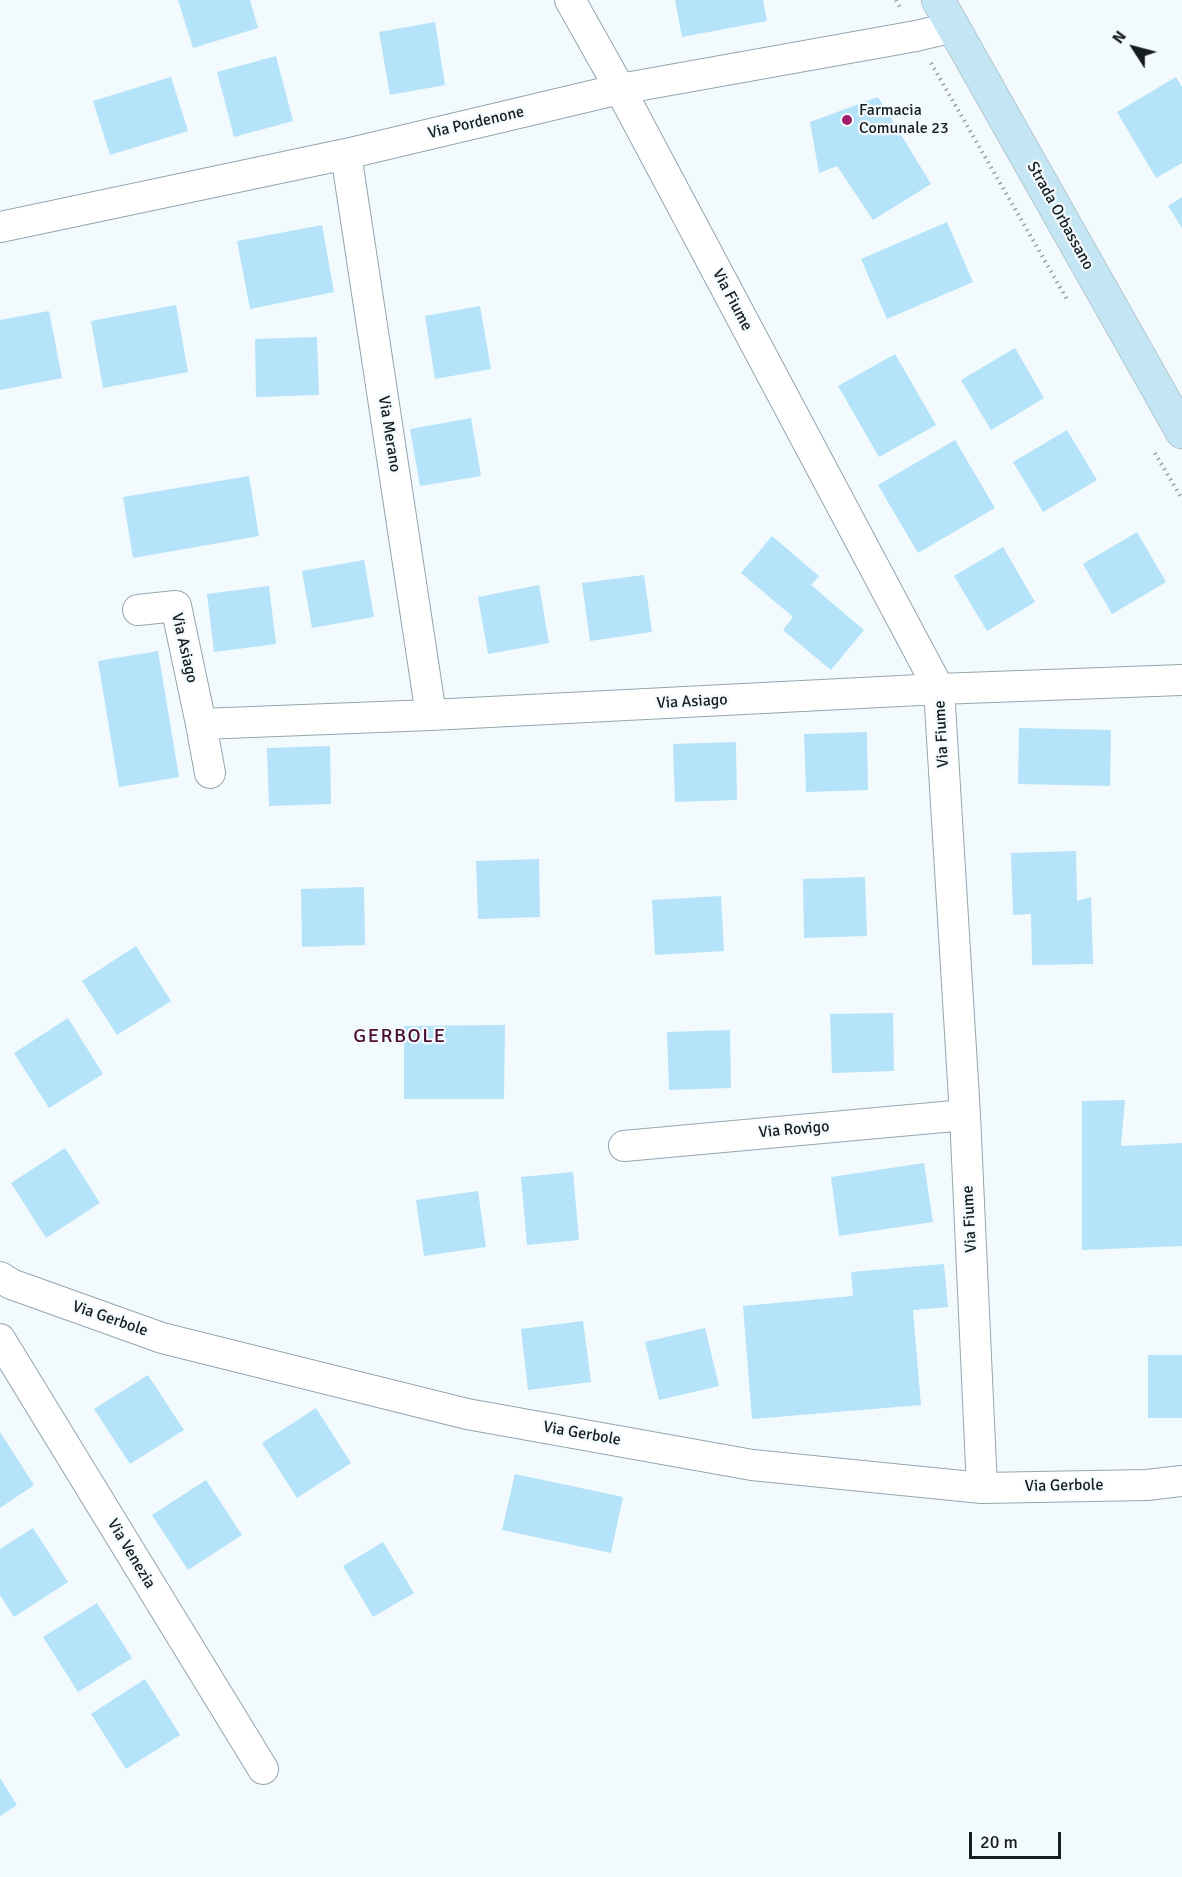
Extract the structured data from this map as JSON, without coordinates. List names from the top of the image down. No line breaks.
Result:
{"streets":{"main road":["Strada Orbassano"],"street":["Via Pordenone","Via Fiume","Via Merano","Via Asiago","Via Rovigo","Via Gerbole","Via Venezia"]},"crossings":[["Via Pordenone","Strada Orbassano"],["Via Pordenone","Via Fiume"],["Via Pordenone","Via Merano"],["Via Fiume","Via Asiago"],["Via Fiume","Via Rovigo"],["Via Fiume","Via Gerbole"],["Via Merano","Via Asiago"]],"districts":["GERBOLE"],"places":["Farmacia Comunale 23"],"scale_bar":"20 m","north":"top left"}
